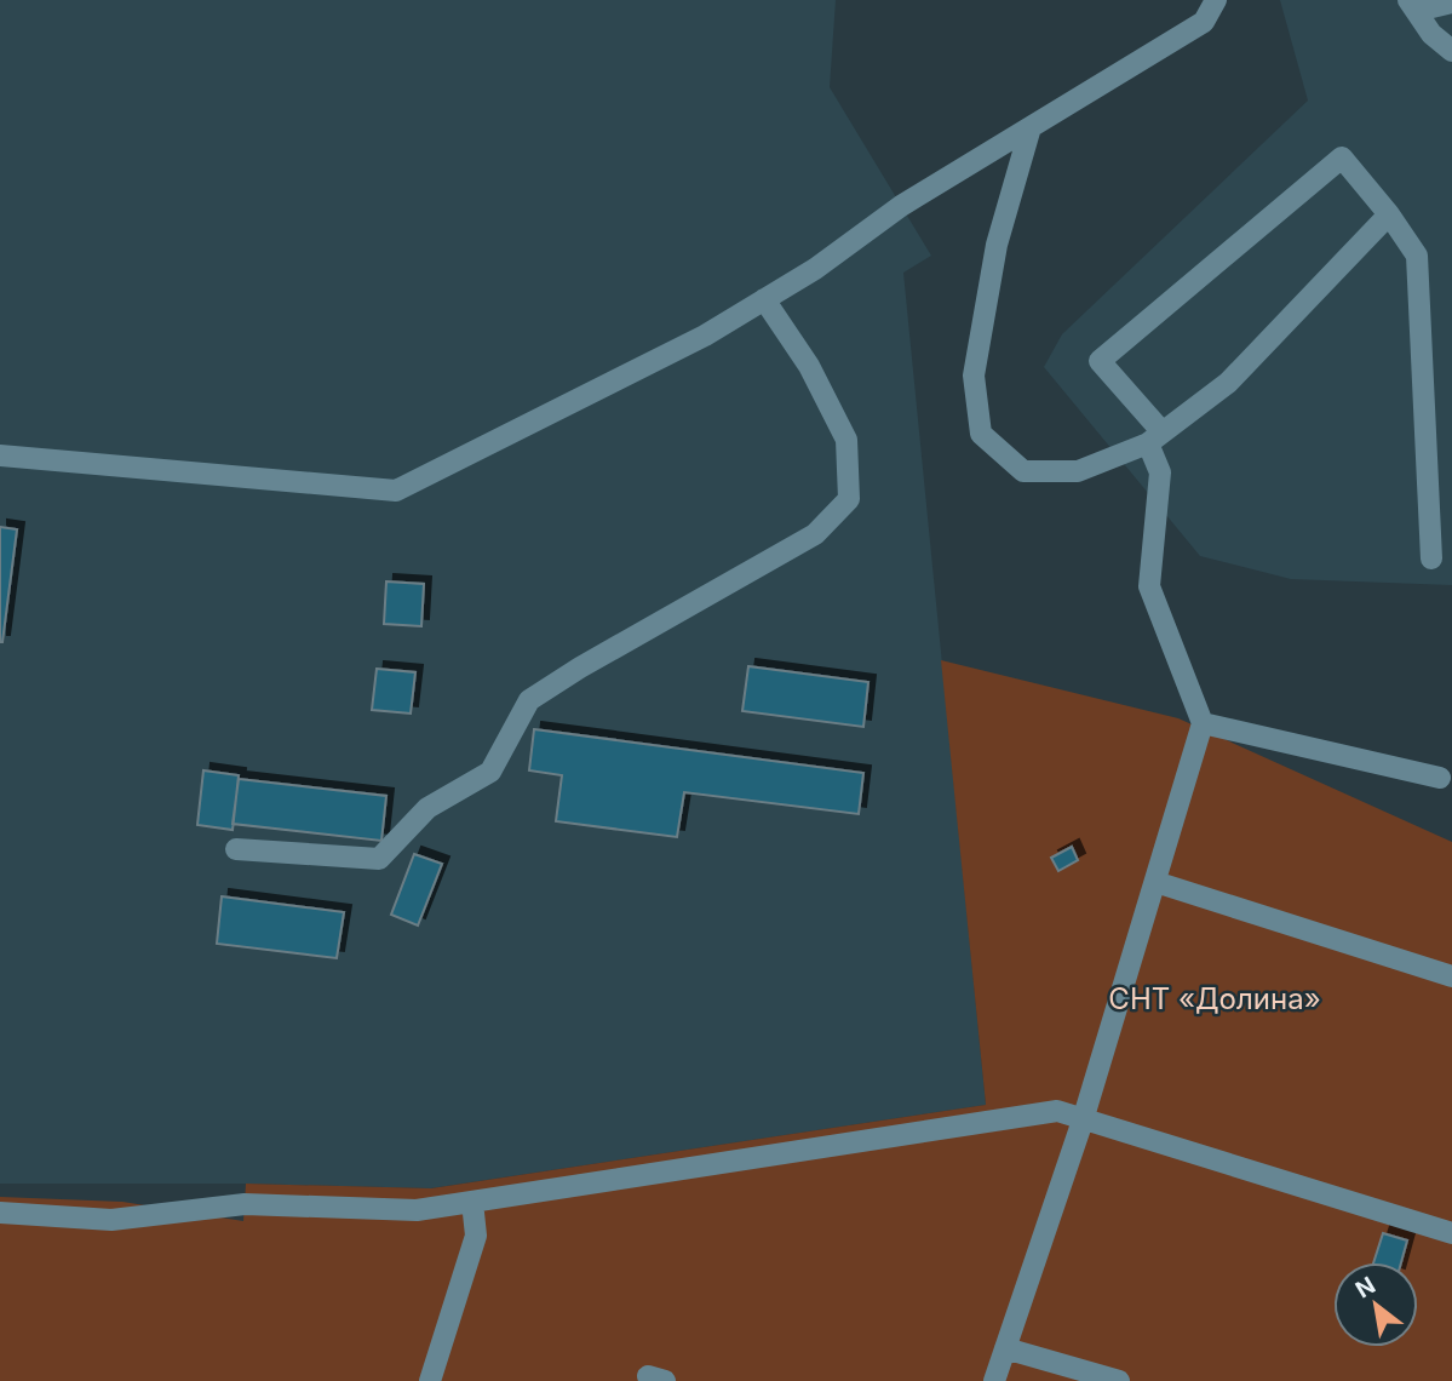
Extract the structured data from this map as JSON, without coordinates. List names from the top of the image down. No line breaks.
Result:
{"parks":["СНТ «Долина»"],"north":"top left"}
